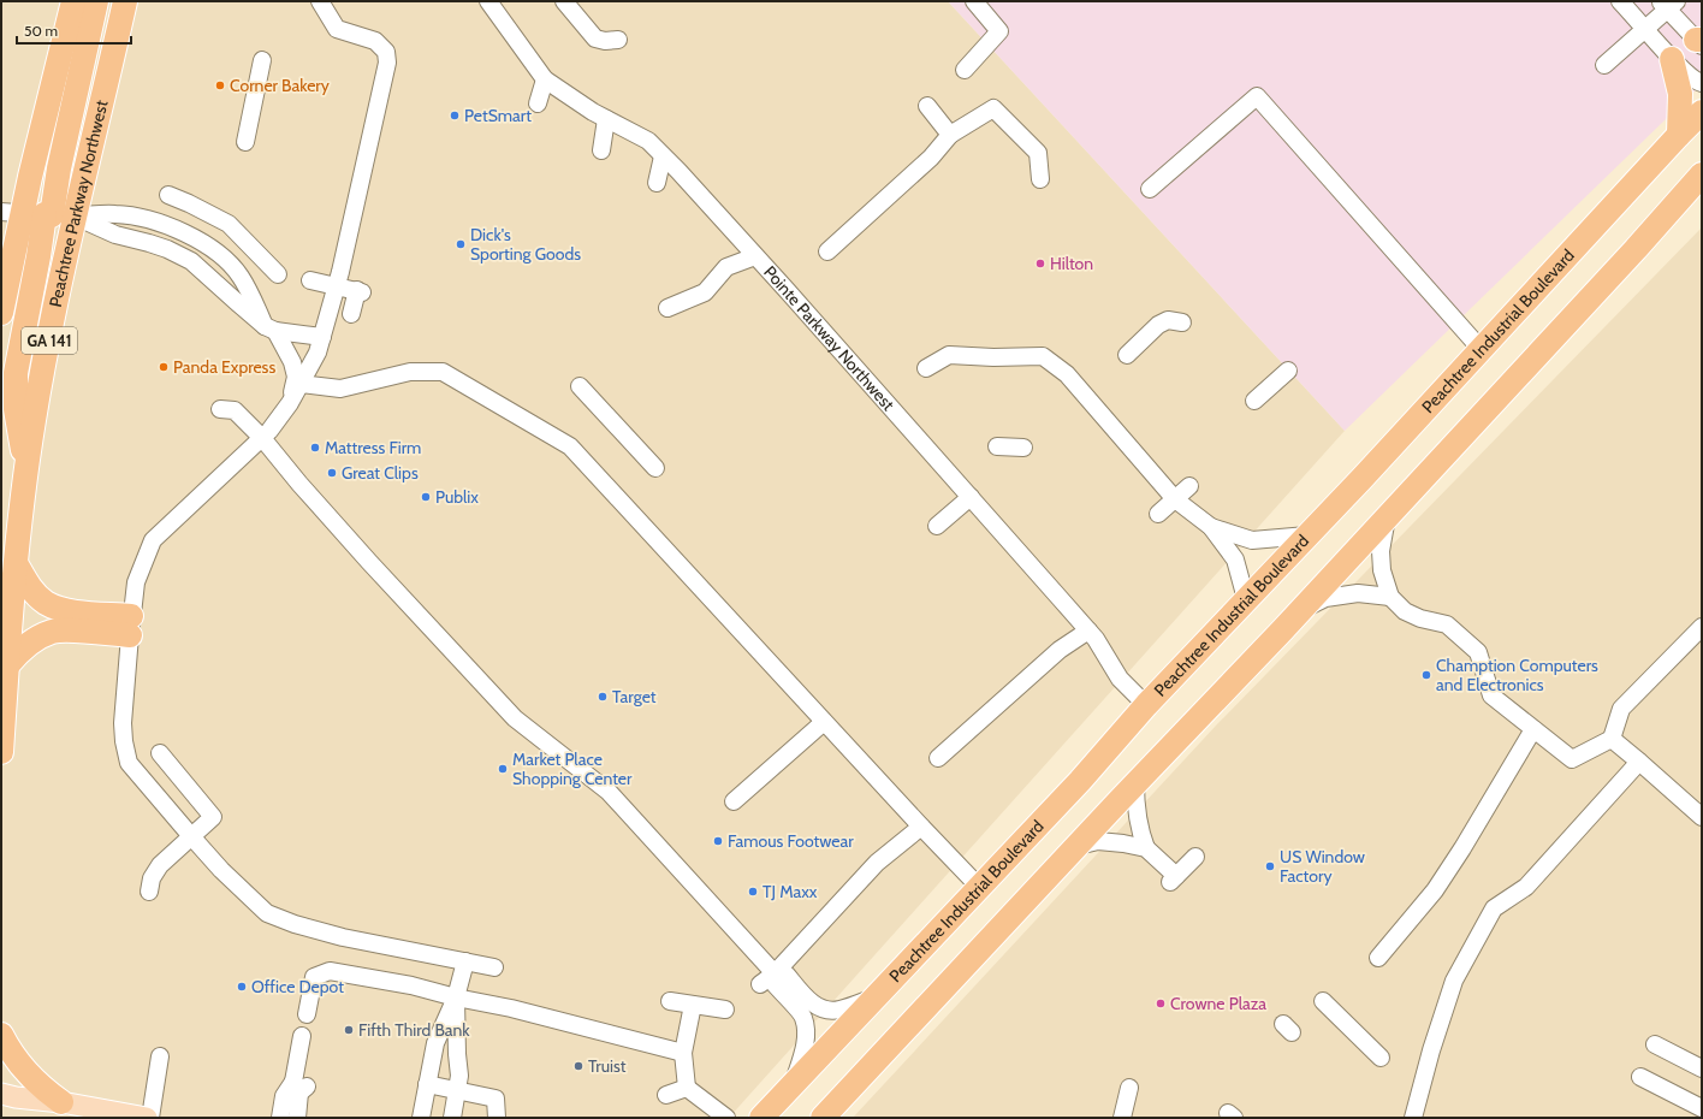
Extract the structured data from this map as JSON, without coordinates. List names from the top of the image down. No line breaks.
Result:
{"streets":{"highway":["Peachtree Parkway Northwest","Peachtree Industrial Boulevard","GA 141"],"street":["Pointe Parkway Northwest"]},"crossings":[["Peachtree Industrial Boulevard","Pointe Parkway Northwest"]],"places":["Corner Bakery","PetSmart","Dick's Sporting Goods","Hilton","Panda Express","Mattress Firm","Great Clips","Publix","Chamption Computers and Electronics","Target","Market Place Shopping Center","Famous Footwear","US Window Factory","TJ Maxx","Office Depot","Crowne Plaza","Fifth Third Bank","Truist"],"scale_bar":"50 m"}
